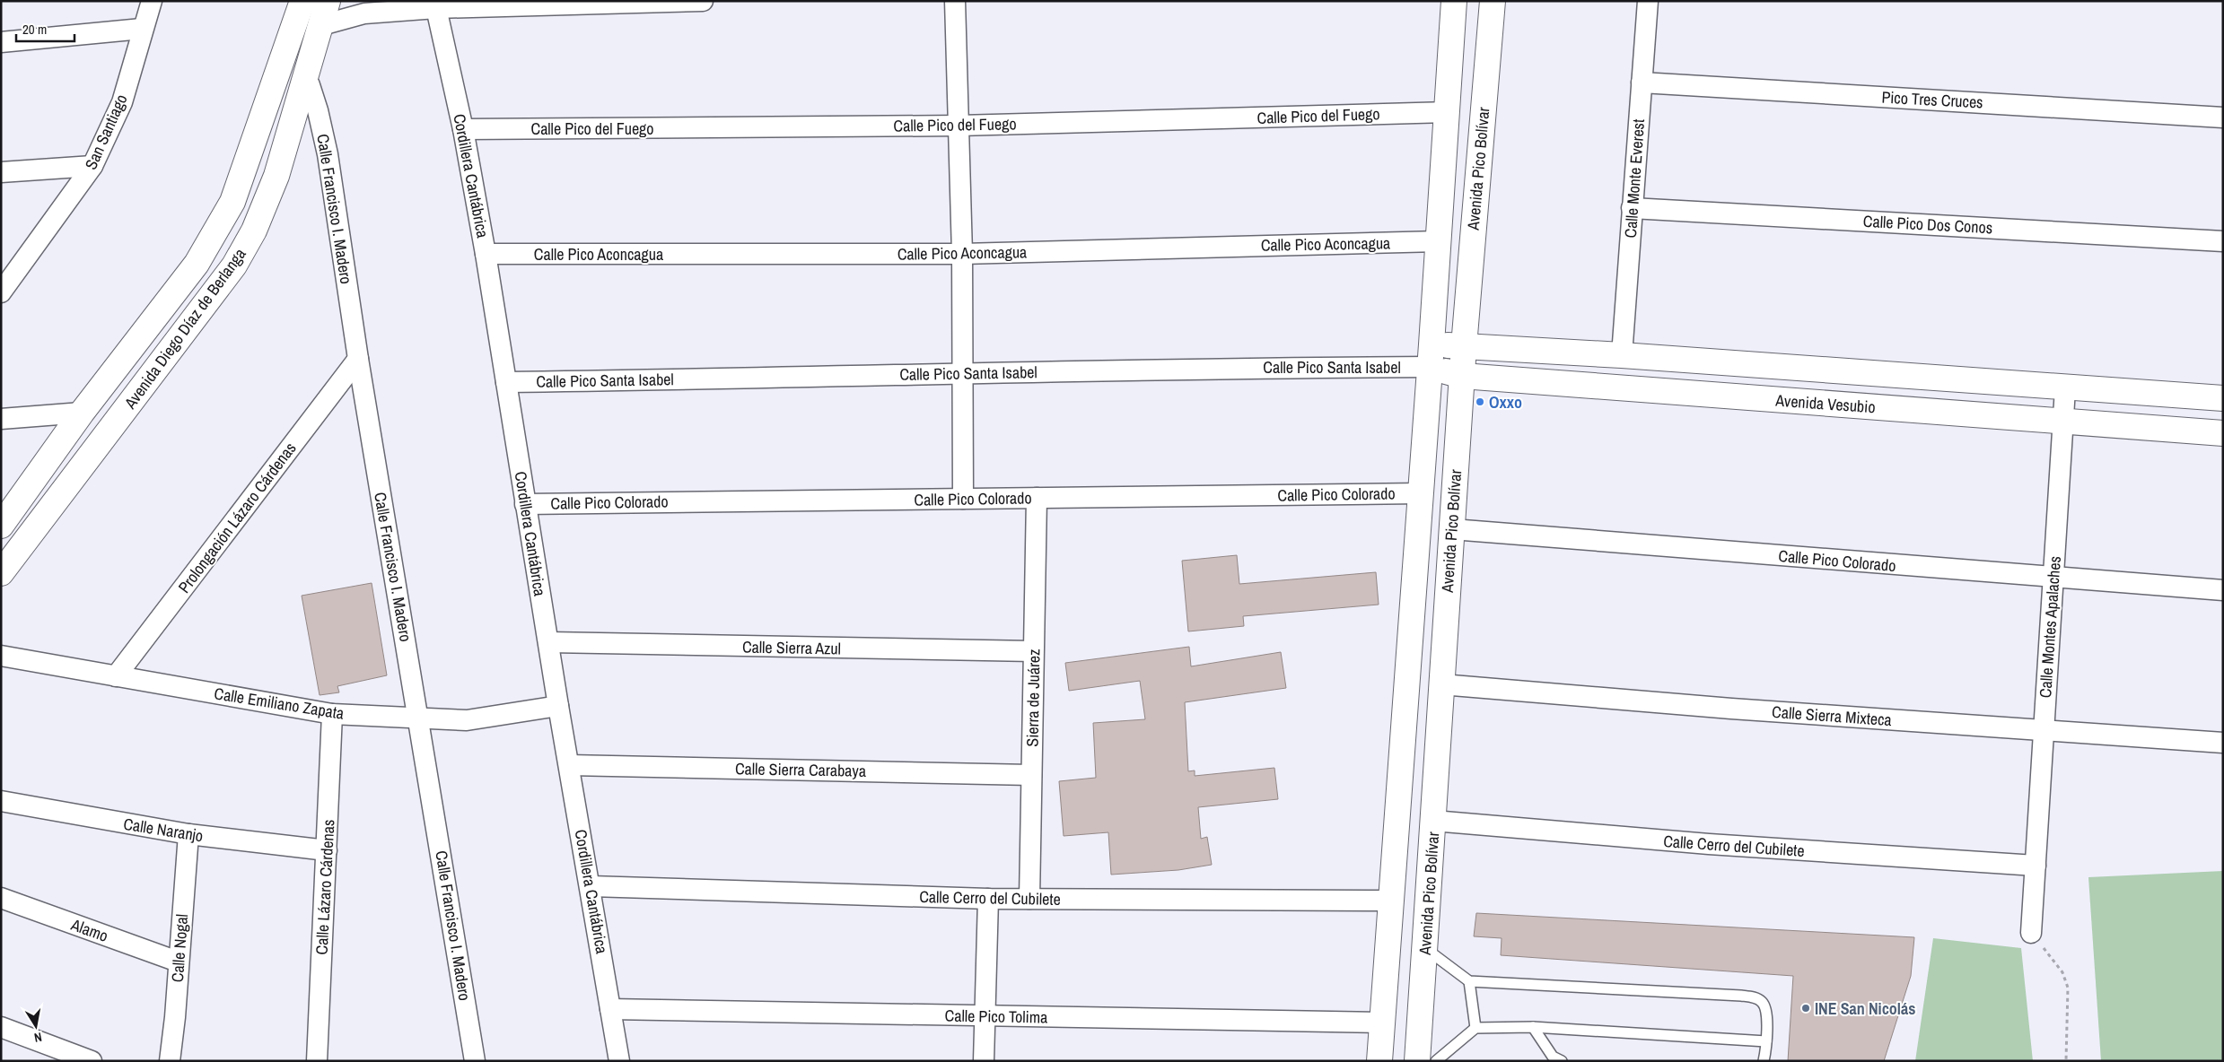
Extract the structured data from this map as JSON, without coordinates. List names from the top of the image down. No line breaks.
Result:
{"streets":{"street":["Pico Tres Cruces","Calle Pico del Fuego","San Santiago","Avenida Pico Bolívar","Cordillera Cantábrica","Calle Monte Everest","Calle Francisco I. Madero","Calle Pico Dos Conos","Calle Pico Aconcagua","Avenida Diego Díaz de Berlanga","Calle Pico Santa Isabel","Avenida Vesubio","Calle Pico Colorado","Prolongación Lázaro Cárdenas","Calle Montes Apalaches","Calle Sierra Azul","Sierra de Juárez","Calle Emiliano Zapata","Calle Sierra Mixteca","Calle Sierra Carabaya","Calle Naranjo","Calle Cerro del Cubilete","Calle Lázaro Cárdenas","Alamo","Calle Nogal","Calle Pico Tolima"]},"crossings":[["Pico Tres Cruces","Calle Monte Everest"],["Calle Pico del Fuego","Cordillera Cantábrica"],["Avenida Pico Bolívar","Avenida Vesubio"],["Avenida Pico Bolívar","Calle Pico Colorado"],["Avenida Pico Bolívar","Calle Sierra Mixteca"],["Avenida Pico Bolívar","Calle Cerro del Cubilete"],["Cordillera Cantábrica","Calle Pico Aconcagua"],["Cordillera Cantábrica","Calle Pico Santa Isabel"],["Cordillera Cantábrica","Calle Pico Colorado"],["Cordillera Cantábrica","Calle Sierra Azul"],["Cordillera Cantábrica","Calle Emiliano Zapata"],["Cordillera Cantábrica","Calle Sierra Carabaya"],["Cordillera Cantábrica","Calle Cerro del Cubilete"],["Cordillera Cantábrica","Calle Pico Tolima"],["Calle Monte Everest","Calle Pico Dos Conos"],["Calle Monte Everest","Avenida Vesubio"],["Calle Francisco I. Madero","Avenida Diego Díaz de Berlanga"],["Calle Francisco I. Madero","Prolongación Lázaro Cárdenas"],["Calle Francisco I. Madero","Calle Emiliano Zapata"],["Calle Pico Santa Isabel","Avenida Vesubio"],["Avenida Vesubio","Calle Montes Apalaches"],["Calle Pico Colorado","Calle Montes Apalaches"],["Calle Pico Colorado","Sierra de Juárez"],["Prolongación Lázaro Cárdenas","Calle Emiliano Zapata"],["Calle Montes Apalaches","Calle Sierra Mixteca"],["Calle Montes Apalaches","Calle Cerro del Cubilete"],["Calle Sierra Azul","Sierra de Juárez"],["Sierra de Juárez","Calle Sierra Carabaya"],["Sierra de Juárez","Calle Cerro del Cubilete"],["Calle Emiliano Zapata","Calle Lázaro Cárdenas"],["Calle Naranjo","Calle Lázaro Cárdenas"],["Calle Naranjo","Calle Nogal"],["Alamo","Calle Nogal"]],"places":["Oxxo","INE San Nicolás"],"scale_bar":"20 m","north":"bottom"}
